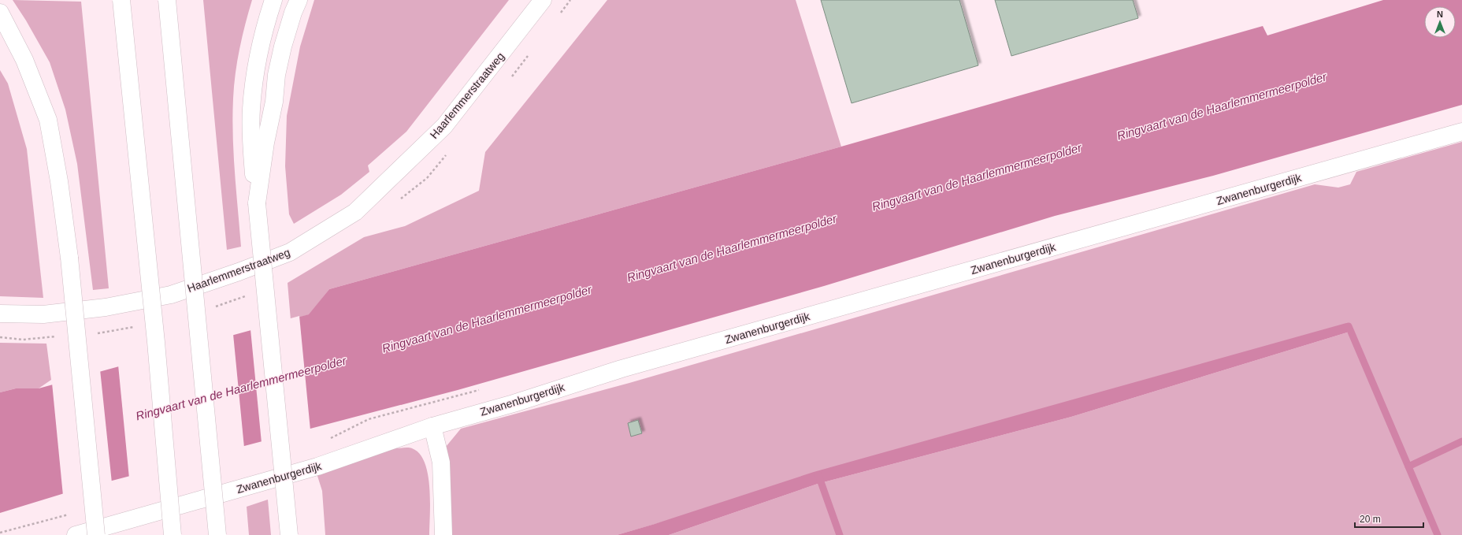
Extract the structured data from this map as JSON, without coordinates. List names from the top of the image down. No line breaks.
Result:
{"streets":{"main road":["Haarlemmerstraatweg","Zwanenburgerdijk"]},"water":["Ringvaart van de Haarlemmermeerpolder"],"scale_bar":"20 m","north":"top"}
